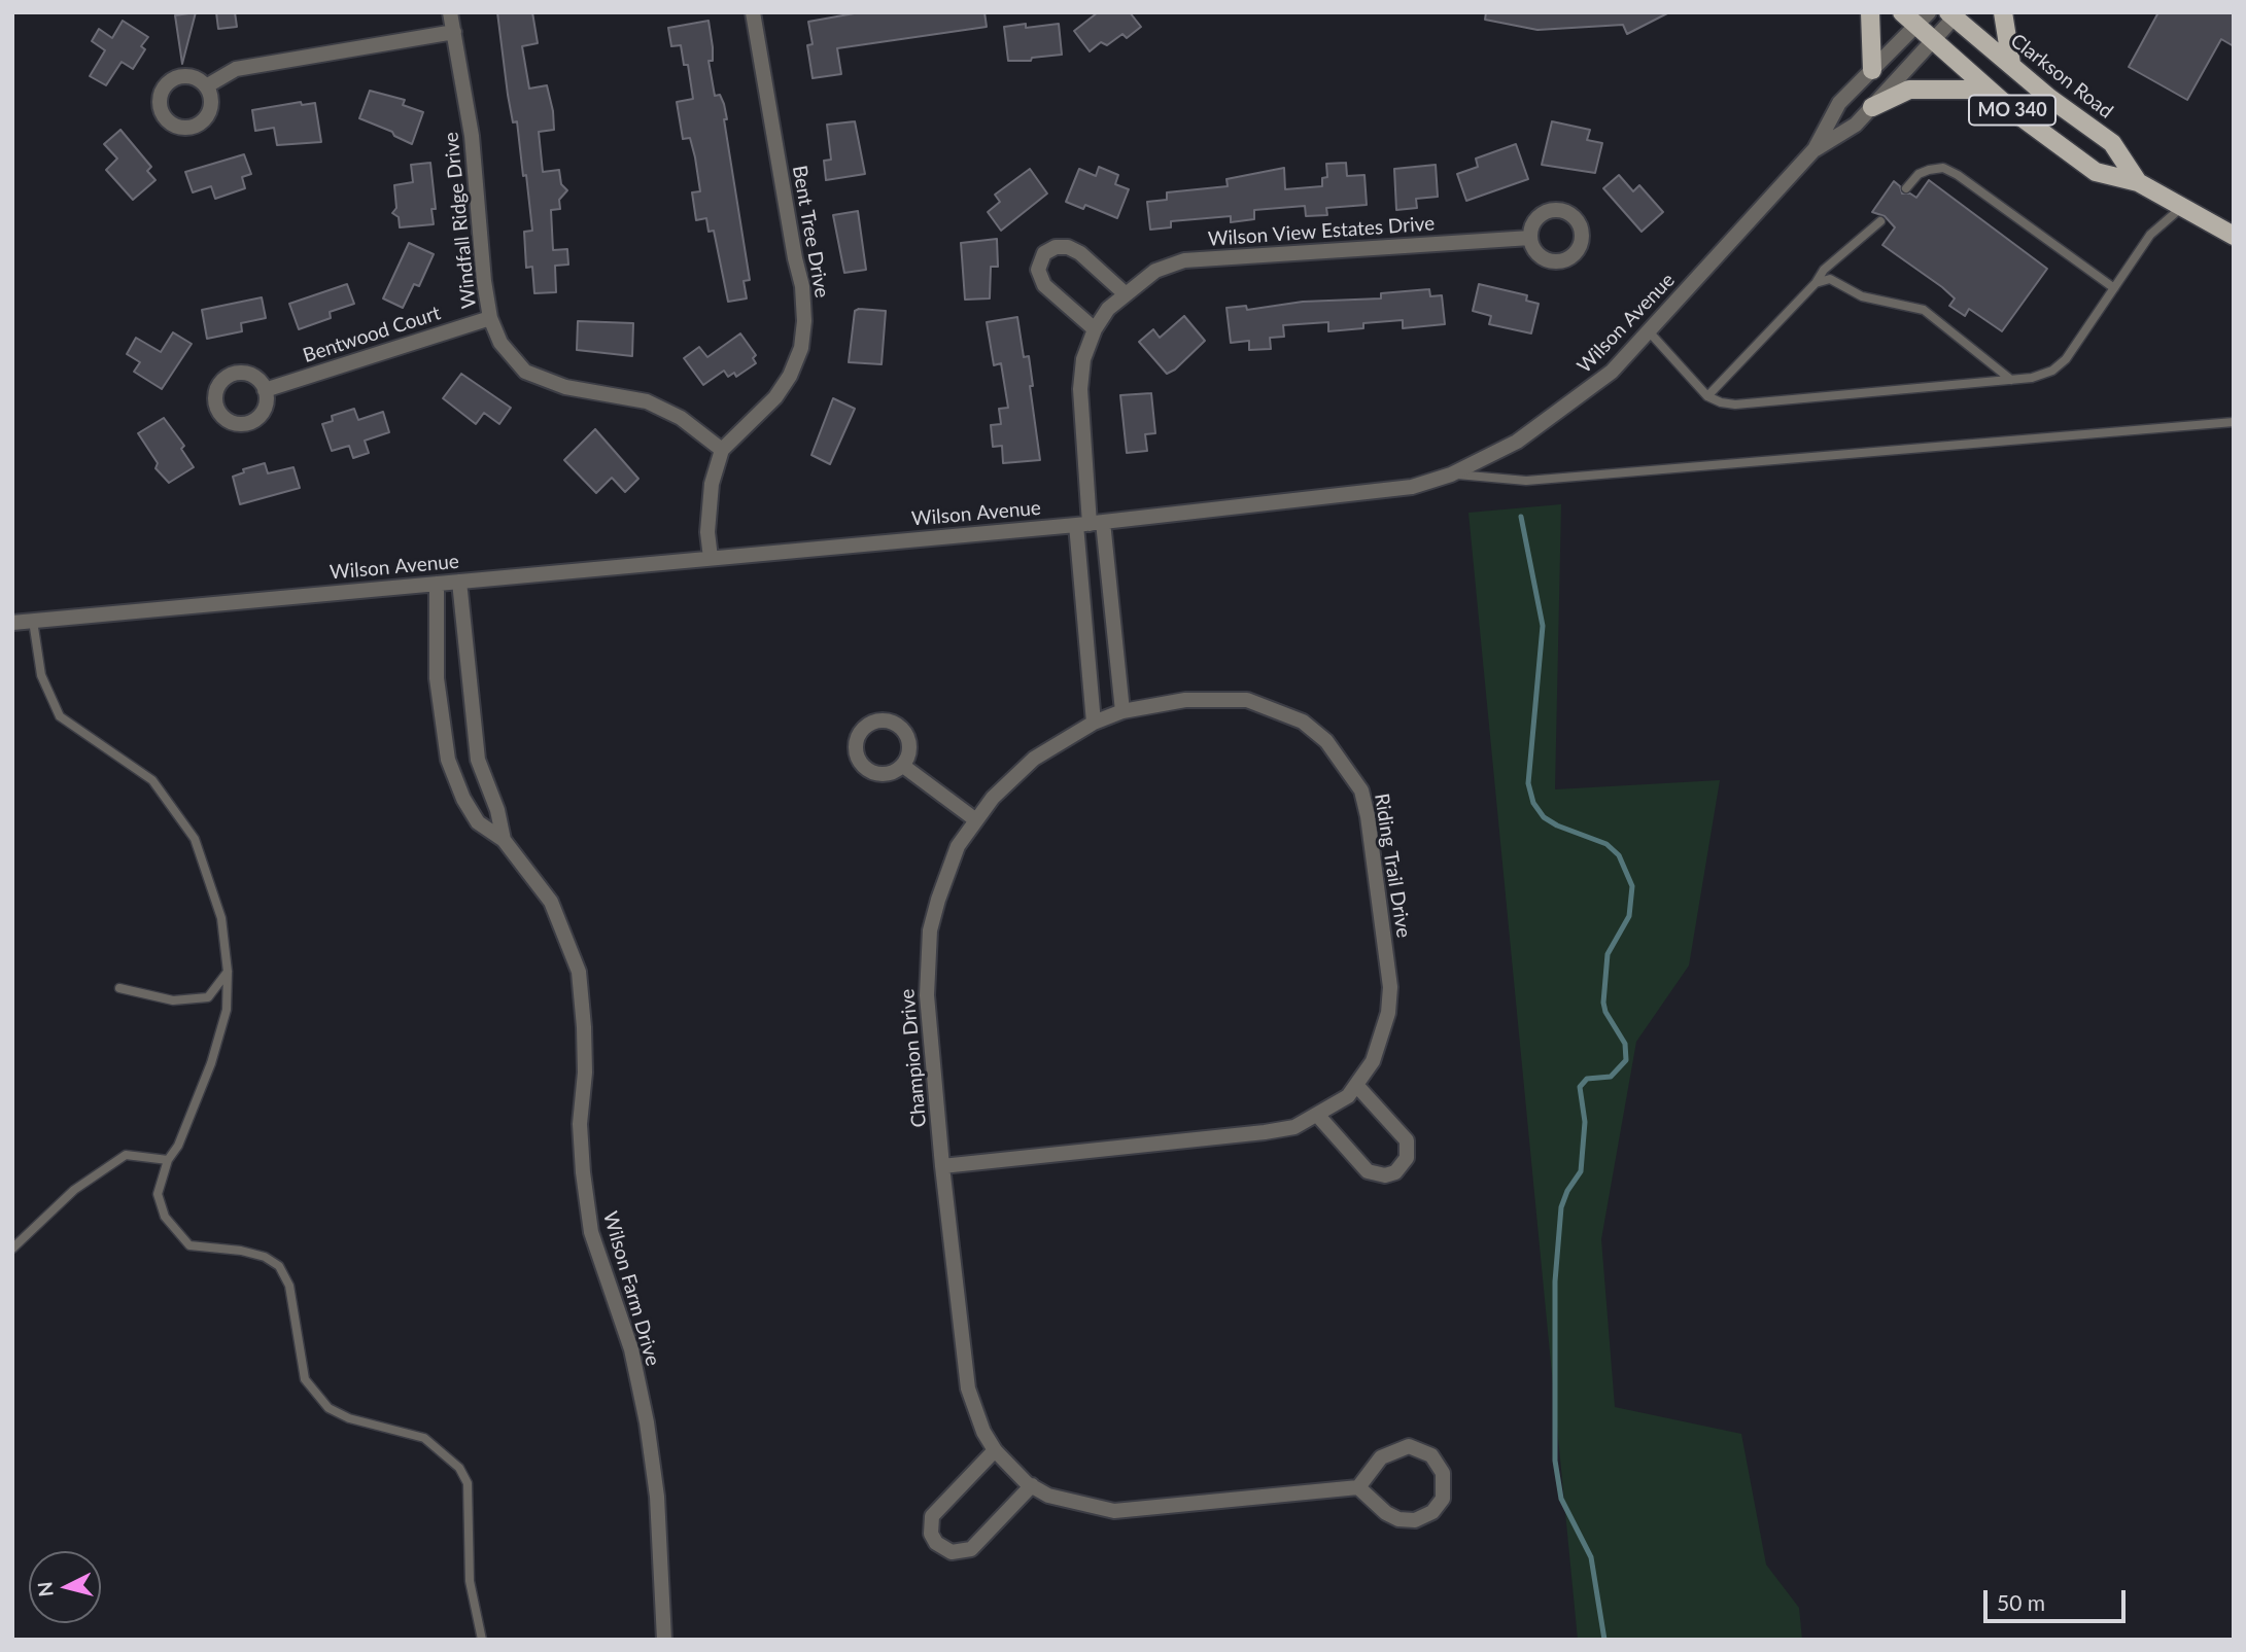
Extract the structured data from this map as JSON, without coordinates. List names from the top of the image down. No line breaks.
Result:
{"streets":{"main road":["Clarkson Road","MO 340"],"street":["Windfall Ridge Drive","Bent Tree Drive","Wilson View Estates Drive","Wilson Avenue","Bentwood Court","Riding Trail Drive","Champion Drive","Wilson Farm Drive"]},"crossings":[["Clarkson Road","Wilson Avenue"],["Windfall Ridge Drive","Bent Tree Drive"],["Windfall Ridge Drive","Bentwood Court"],["Bent Tree Drive","Wilson Avenue"],["Wilson View Estates Drive","Wilson Avenue"],["Wilson Avenue","Wilson Farm Drive"],["Riding Trail Drive","Champion Drive"]],"scale_bar":"50 m","north":"left"}
